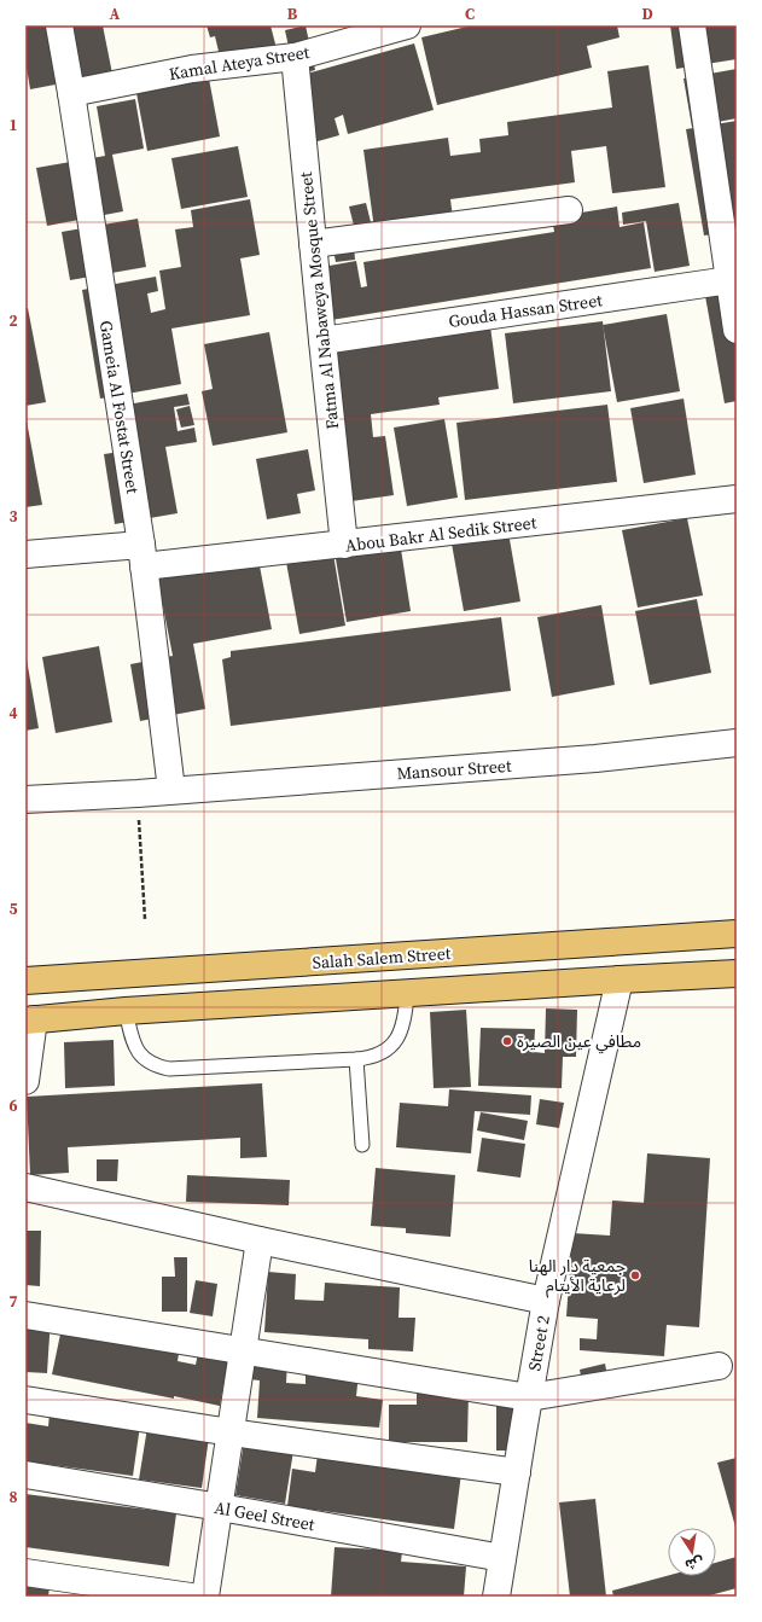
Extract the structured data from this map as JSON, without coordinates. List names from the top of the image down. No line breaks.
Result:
{"streets":{"highway":["Salah Salem Street"],"street":["Kamal Ateya Street","Fatma Al Nabaweya Mosque Street","Gouda Hassan Street","Gameia Al Fostat Street","Abou Bakr Al Sedik Street","Mansour Street","Street 2","Al Geel Street"]},"crossings":[["Kamal Ateya Street","Fatma Al Nabaweya Mosque Street"],["Kamal Ateya Street","Gameia Al Fostat Street"],["Fatma Al Nabaweya Mosque Street","Gouda Hassan Street"],["Fatma Al Nabaweya Mosque Street","Abou Bakr Al Sedik Street"],["Gameia Al Fostat Street","Abou Bakr Al Sedik Street"],["Gameia Al Fostat Street","Mansour Street"],["Street 2","Al Geel Street"]],"places":["مطافي عين الصيرة","جمعية دار الهنا لرعاية الأيتام"],"north":"bottom","grid":{"columns":["A","B","C","D"],"rows":["1","2","3","4","5","6","7","8"]}}
